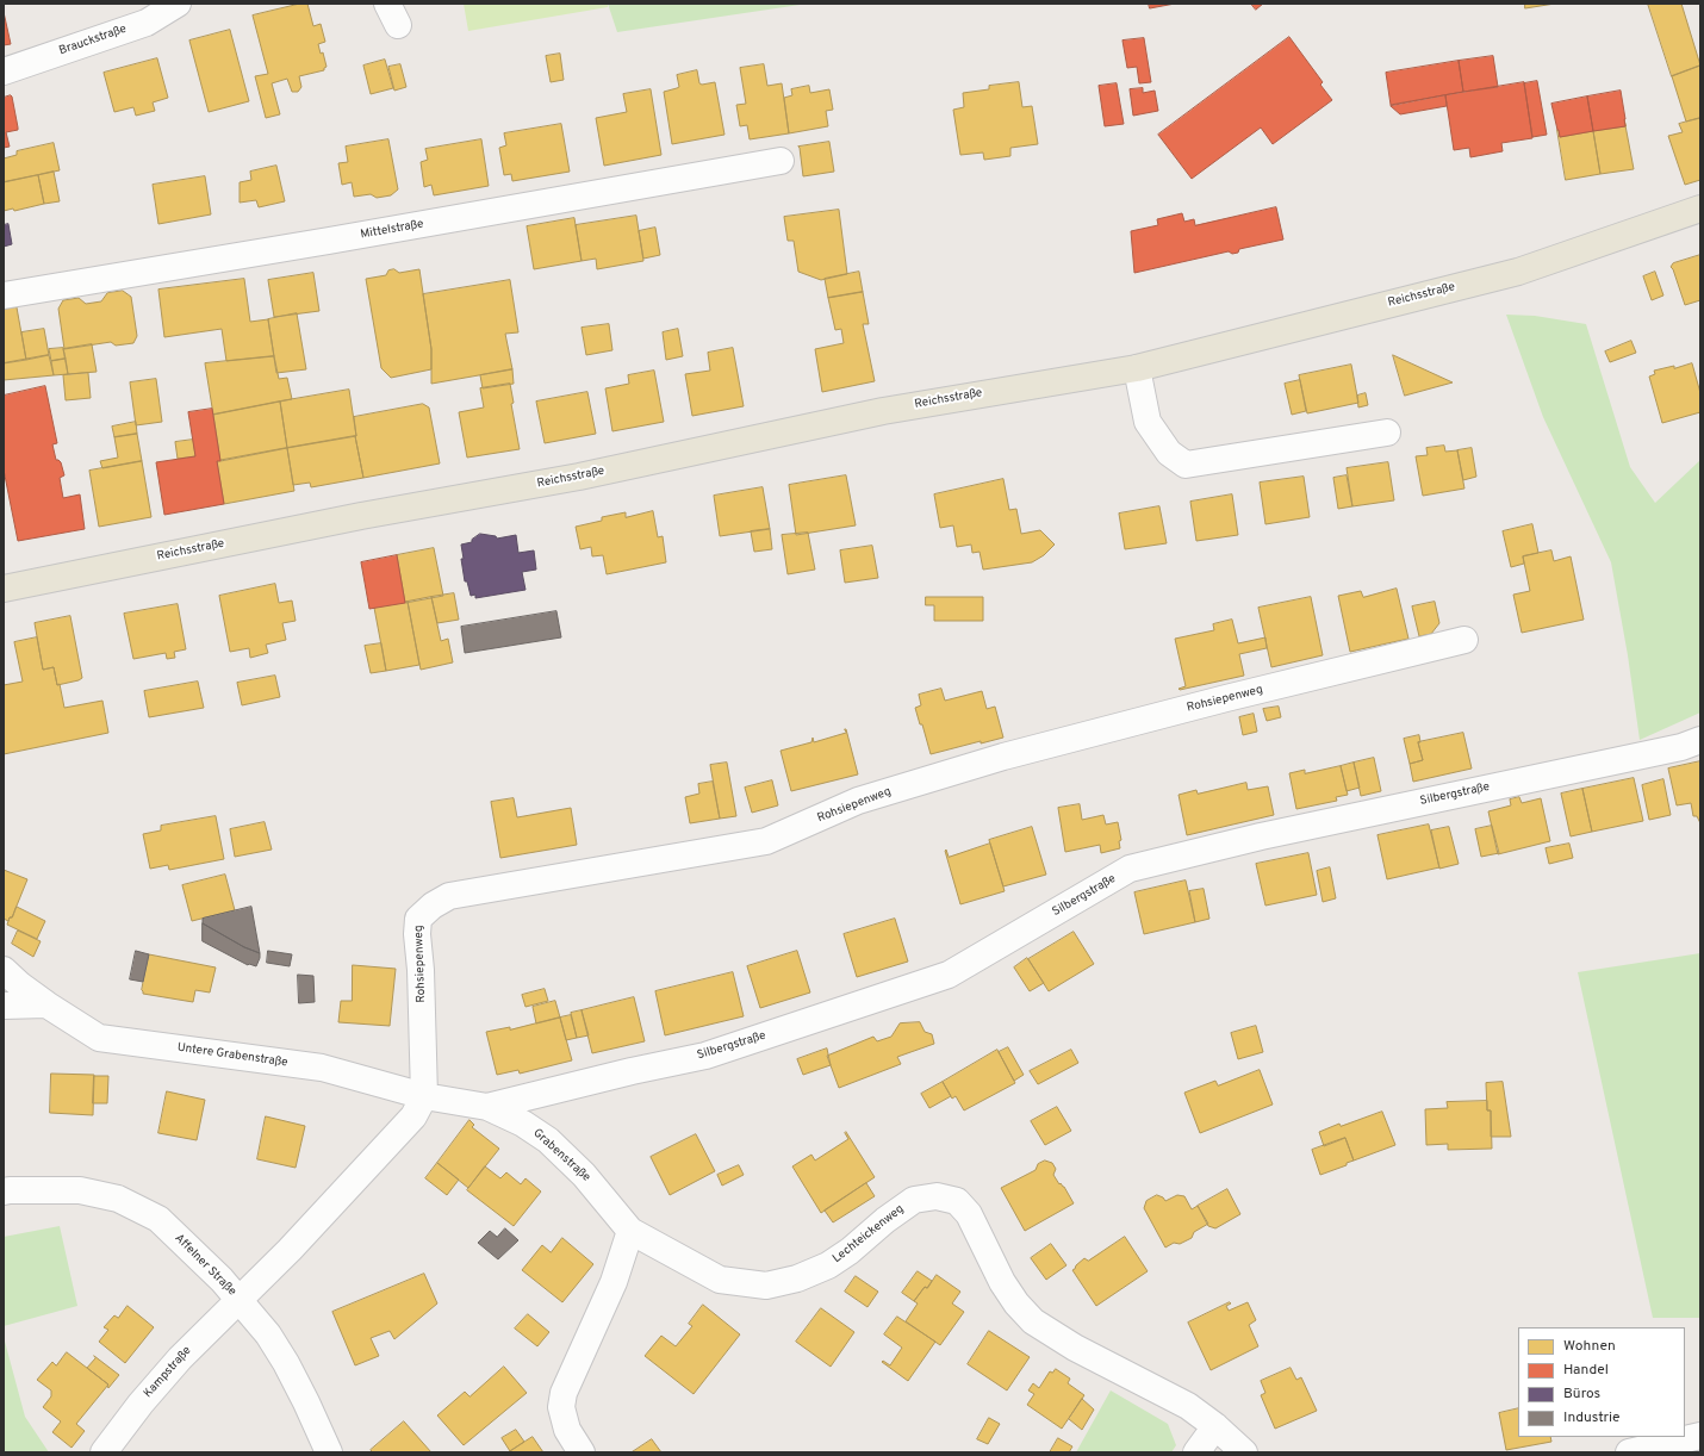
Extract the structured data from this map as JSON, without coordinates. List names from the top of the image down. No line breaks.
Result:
{"streets":{"main road":["Reichsstraße"],"street":["Brauckstraße","Mittelstraße","Rohsiepenweg","Silbergstraße","Untere Grabenstraße","Grabenstraße","Lechteickenweg","Affelner Straße","Kampstraße"]},"crossings":[["Rohsiepenweg","Untere Grabenstraße"],["Rohsiepenweg","Grabenstraße"],["Silbergstraße","Grabenstraße"],["Untere Grabenstraße","Grabenstraße"],["Grabenstraße","Lechteickenweg"],["Affelner Straße","Kampstraße"]],"legend":["Wohnen","Handel","Büros","Industrie"]}
